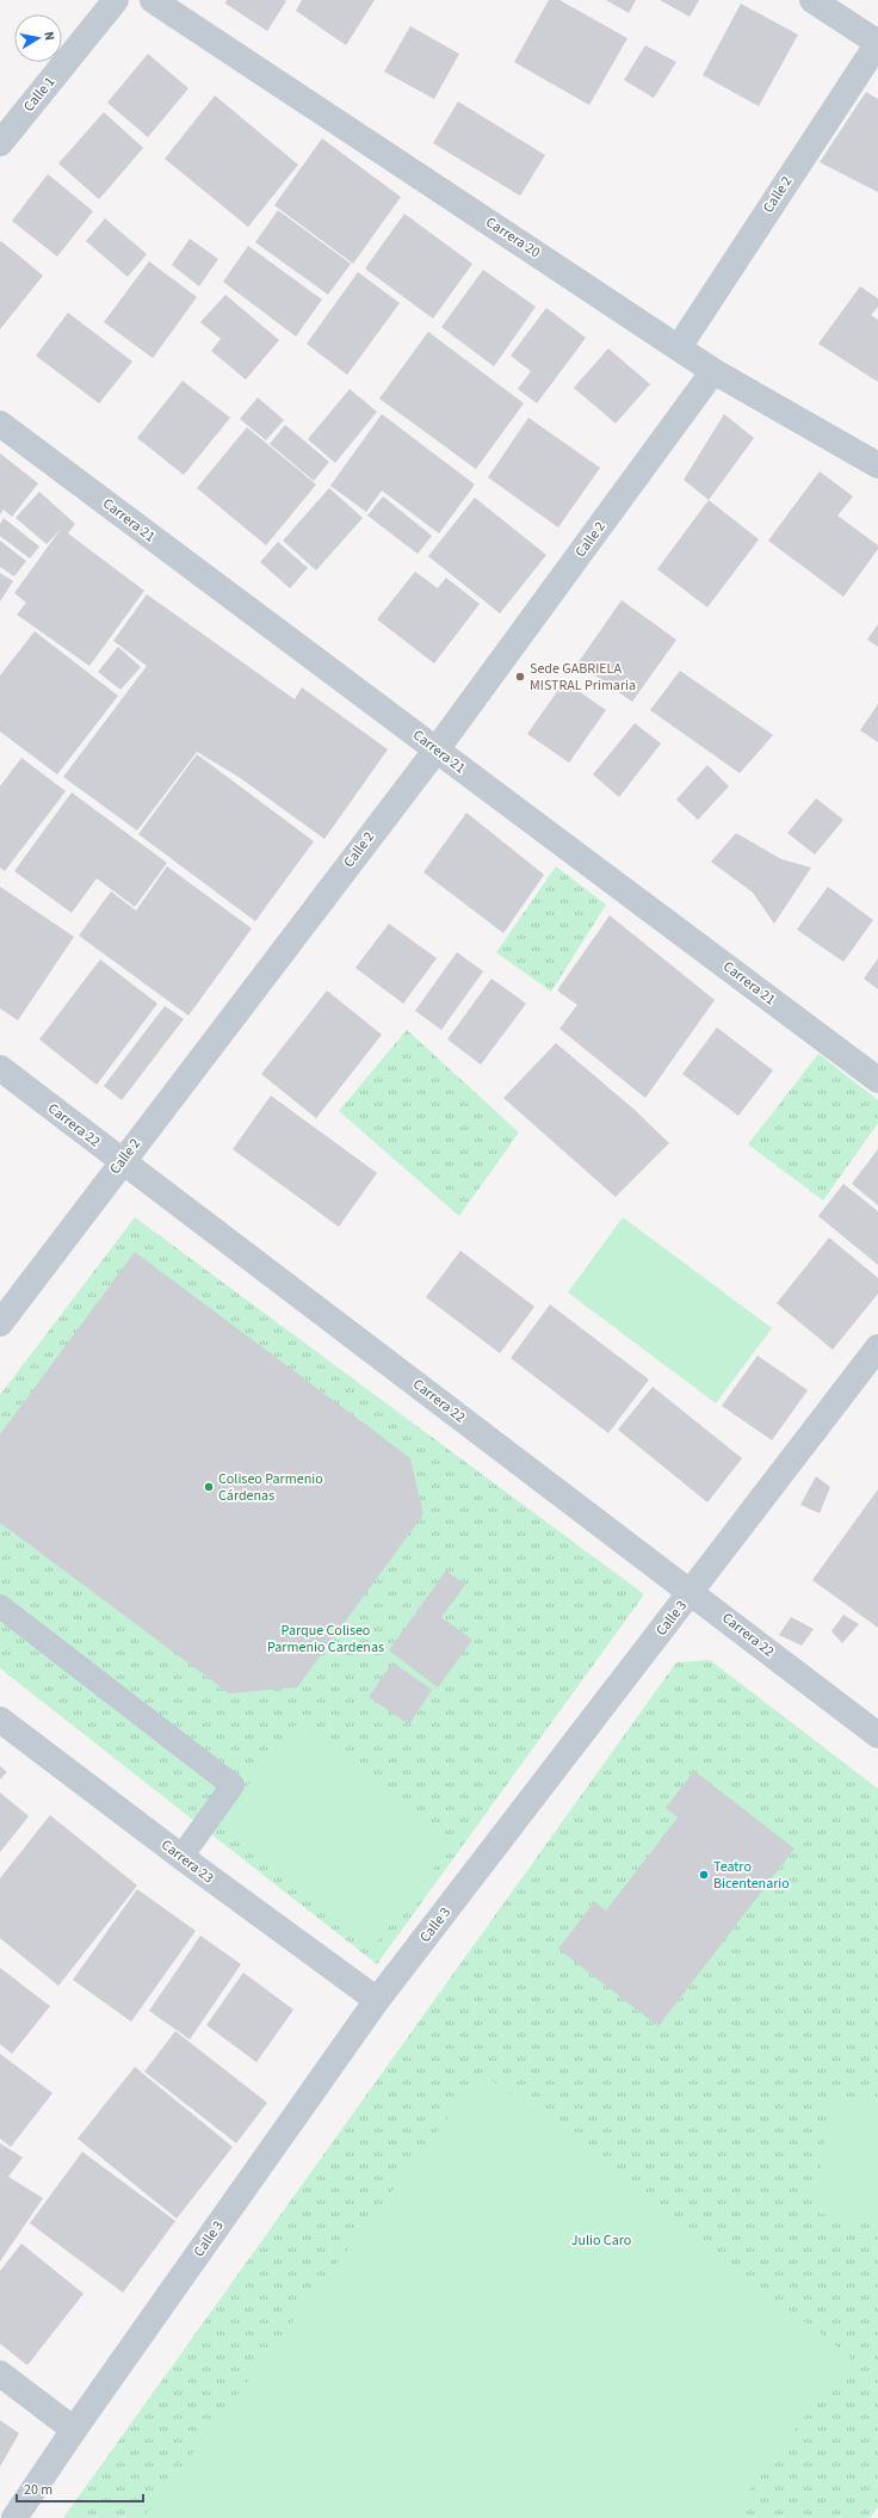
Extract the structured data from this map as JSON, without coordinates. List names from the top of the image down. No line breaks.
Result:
{"streets":{"street":["Calle 1","Calle 2","Carrera 20","Carrera 21","Carrera 22","Calle 3","Carrera 23"]},"crossings":[["Calle 2","Carrera 20"],["Calle 2","Carrera 21"],["Calle 2","Carrera 22"],["Carrera 22","Calle 3"],["Calle 3","Carrera 23"]],"parks":["Parque Coliseo Parmenio Cardenas","Julio Caro"],"places":["Sede GABRIELA MISTRAL Primaria","Coliseo Parmenio Cárdenas","Teatro Bicentenario"],"scale_bar":"20 m","north":"right"}
